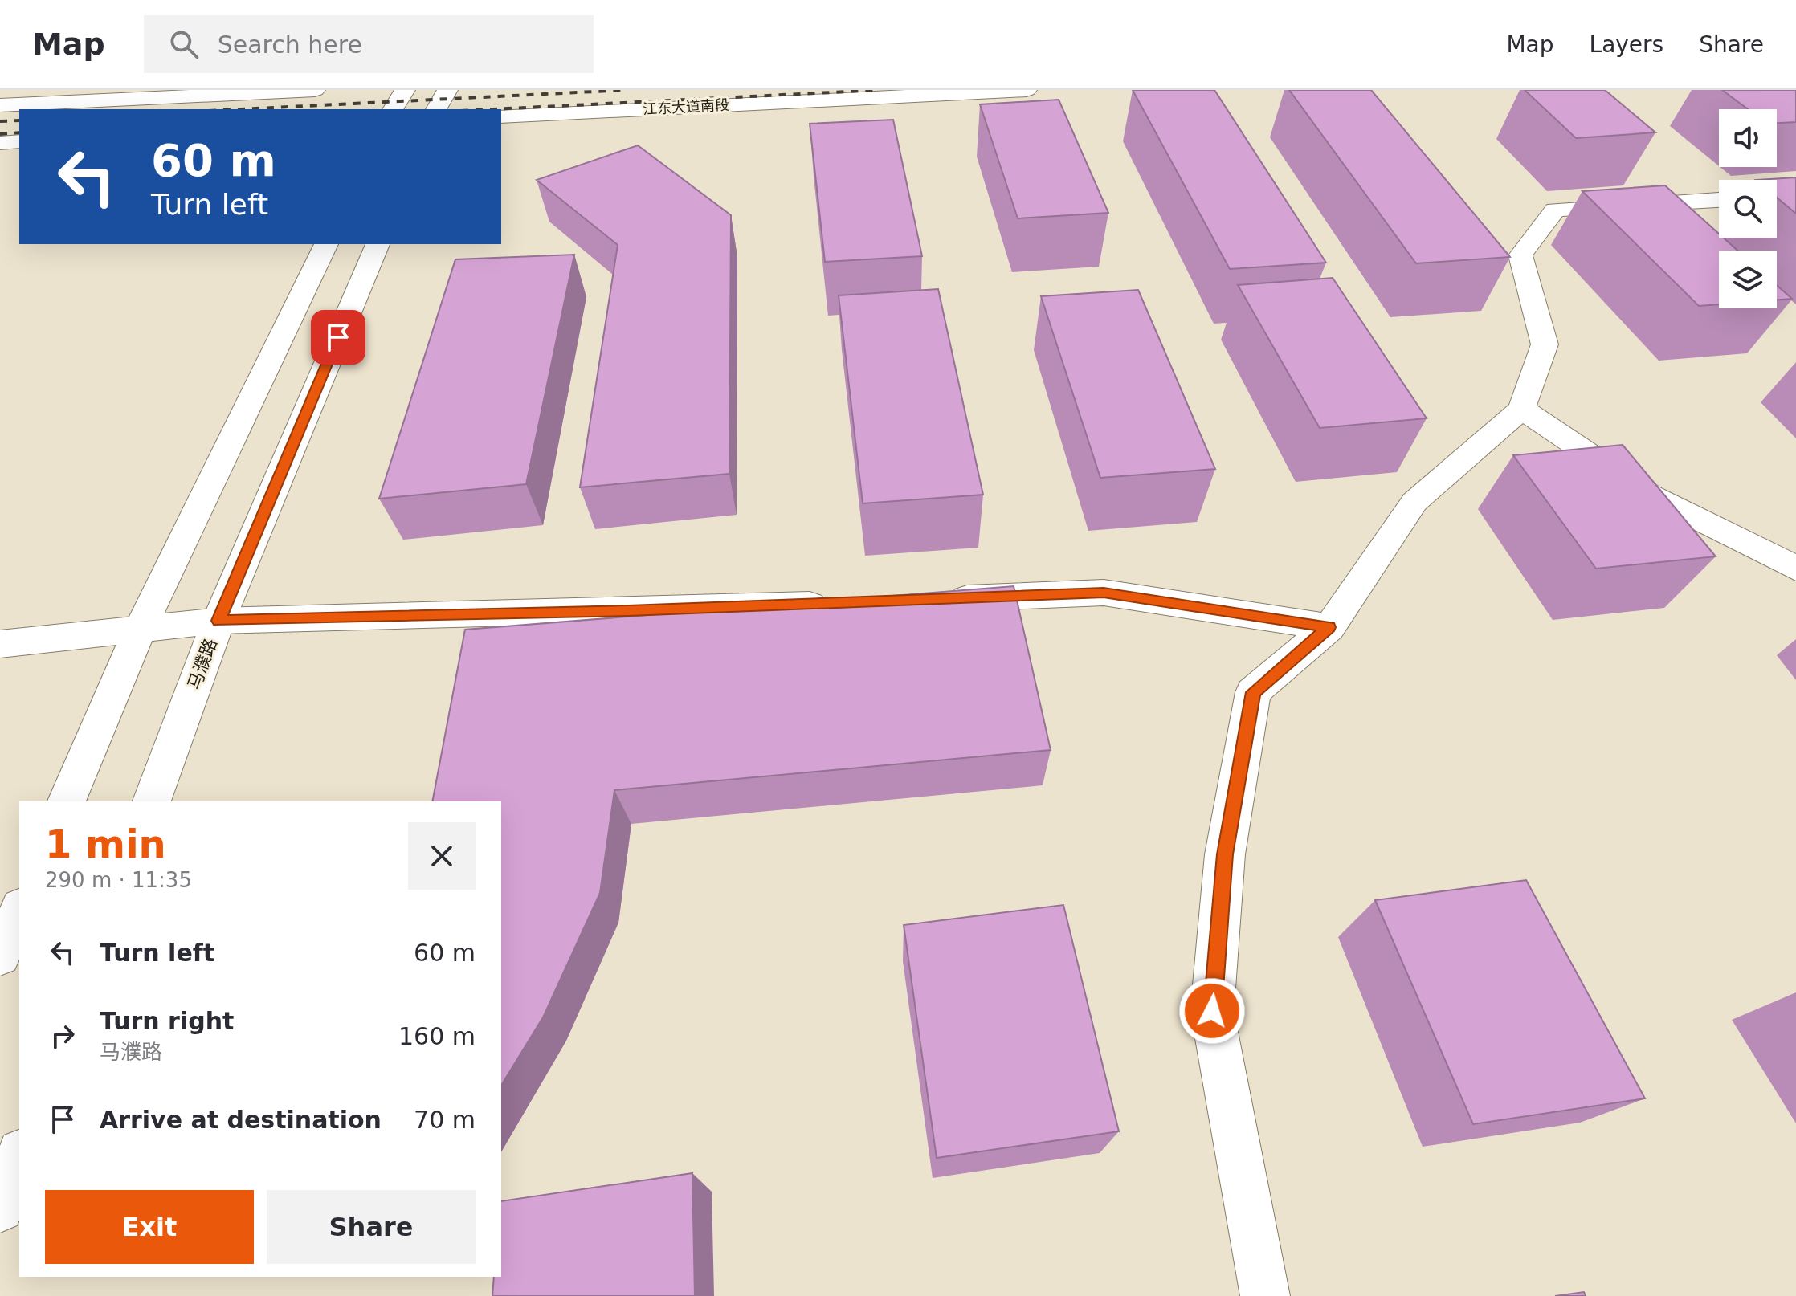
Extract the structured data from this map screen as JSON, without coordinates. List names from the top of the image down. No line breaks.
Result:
{"streets":{"main road":["江东大道南段","马濮路"]},"page":{"header":"Map","search":"Search here","nav":["Map","Layers","Share"],"turn":["60 m","Turn left"],"heading":["1 min","290 m · 11:35"],"list":[{"name":"Turn left","value":"60 m"},{"name":"Turn right","note":"马濮路","value":"160 m"},{"name":"Arrive at destination","value":"70 m"}],"buttons":["Exit","Share"]}}
